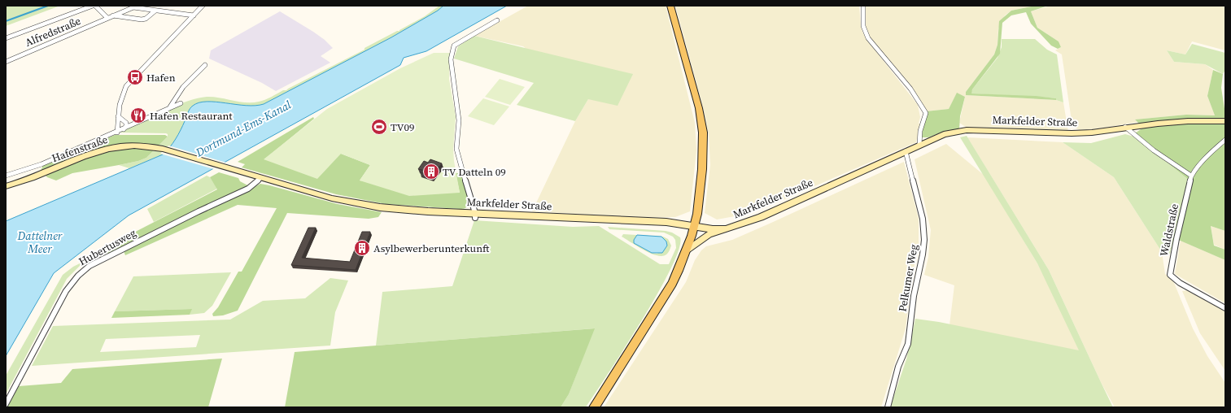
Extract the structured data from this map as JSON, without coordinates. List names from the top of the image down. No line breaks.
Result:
{"streets":{"street":["Alfredstraße","Markfelder Straße","Hafenstraße","Waldstraße","Hubertusweg","Pelkumer Weg"]},"crossings":[["Markfelder Straße","Hafenstraße"],["Markfelder Straße","Hubertusweg"],["Markfelder Straße","Pelkumer Weg"]],"water":["Dortmund-Ems-Kanal","Dattelner Meer"],"places":{"bus stop":["Hafen"],"restaurant":["Hafen Restaurant"],"sports":["TV09"],"building":["TV Datteln 09","Asylbewerberunterkunft"]}}
